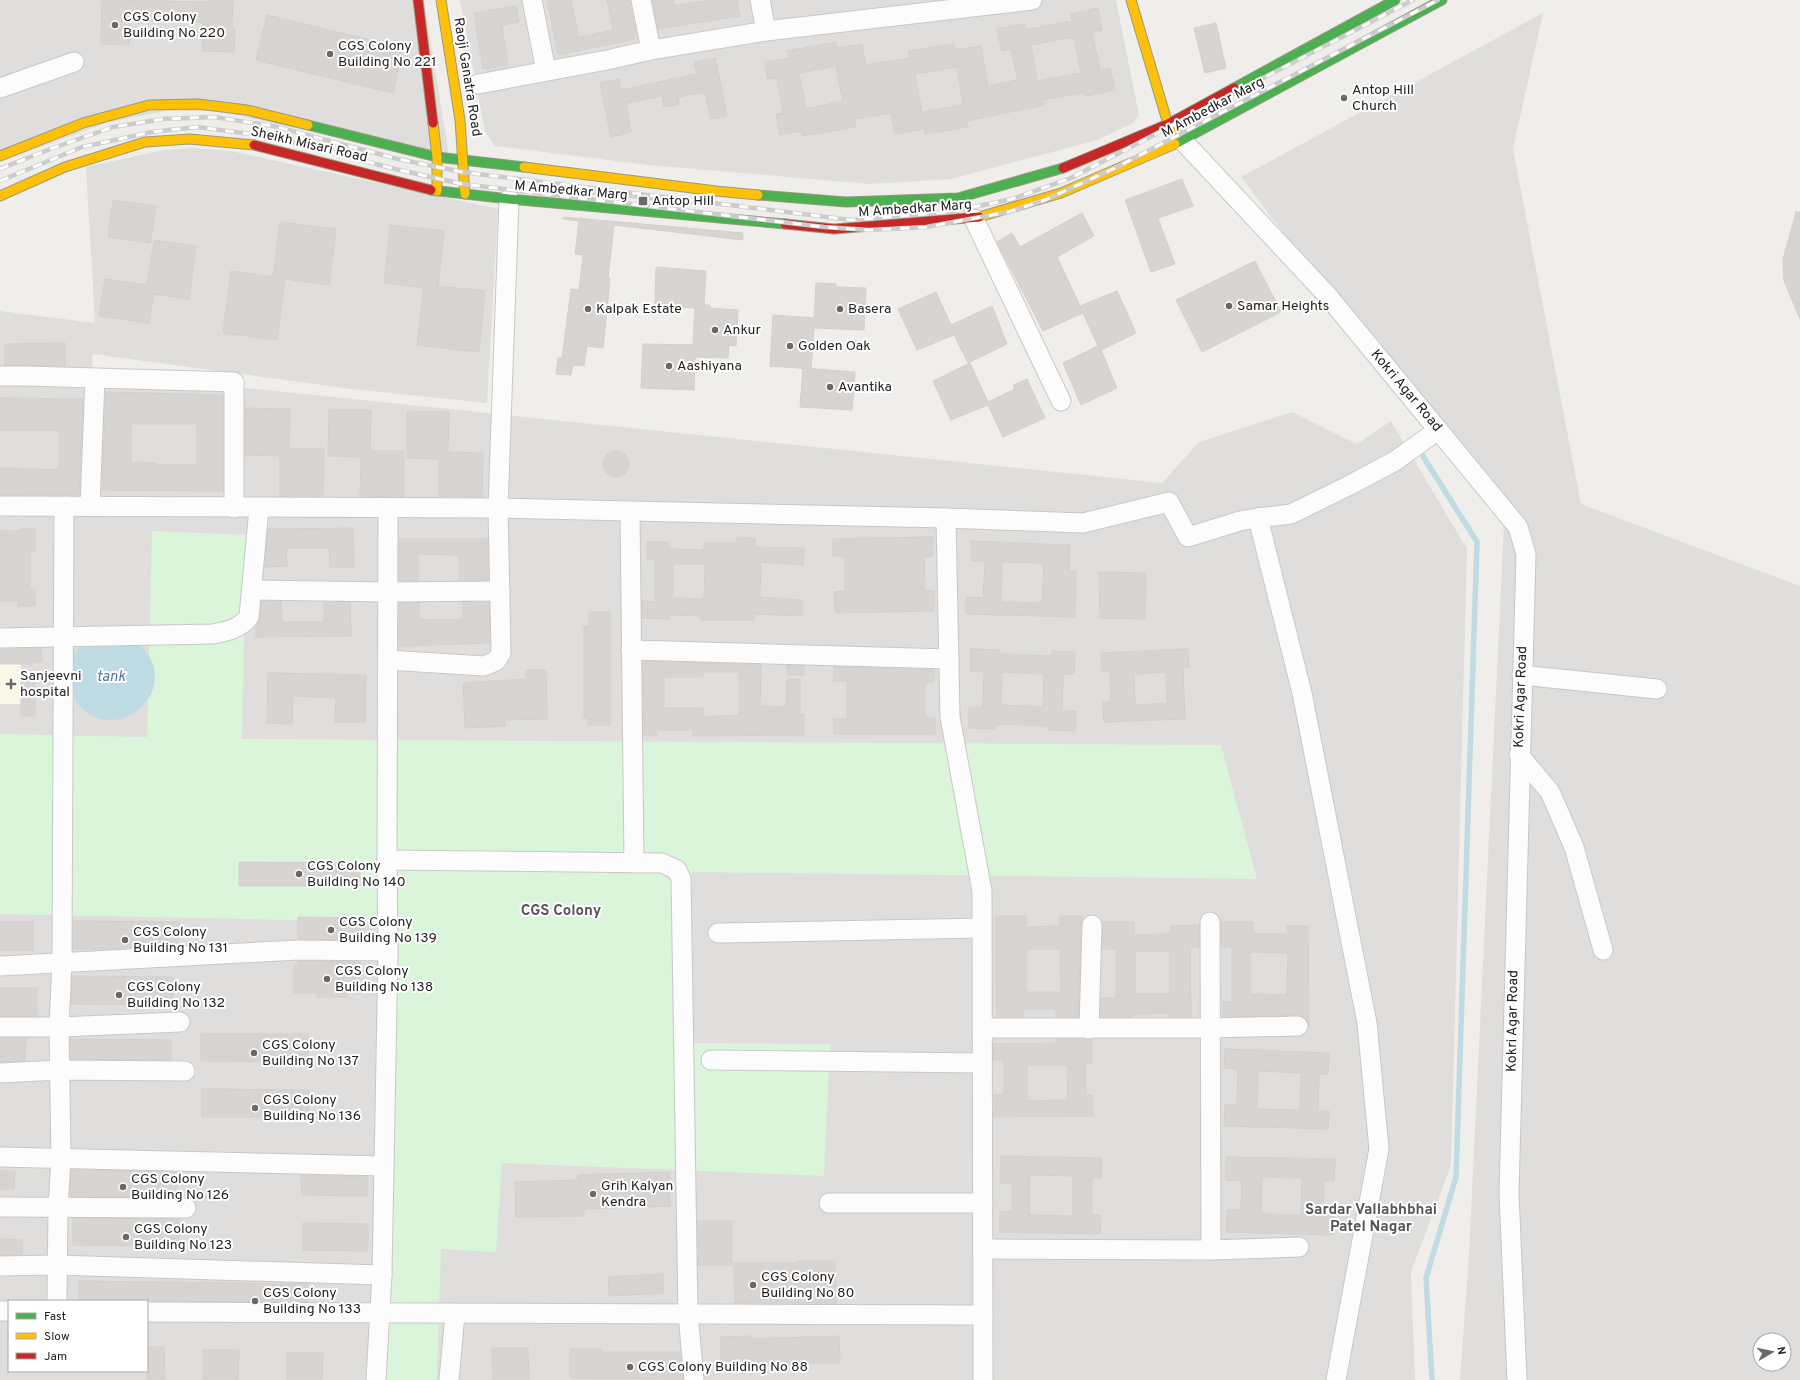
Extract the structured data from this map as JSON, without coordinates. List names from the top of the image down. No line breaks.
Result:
{"streets":{"main road":["Raoji Ganatra Road","M Ambedkar Marg","Sheikh Misari Road"],"street":["Kokri Agar Road"]},"crossings":[["Raoji Ganatra Road","M Ambedkar Marg"],["M Ambedkar Marg","Sheikh Misari Road"],["M Ambedkar Marg","Kokri Agar Road"]],"districts":["CGS Colony","Sardar Vallabhbhai Patel Nagar"],"water":["tank"],"places":{"other":["CGS Colony Building No 220","CGS Colony Building No 221","Antop Hill Church","Samar Heights","Kalpak Estate","Basera","Ankur","Golden Oak","Aashiyana","Avantika","CGS Colony Building No 140","CGS Colony Building No 139","CGS Colony Building No 131","CGS Colony Building No 138","CGS Colony Building No 132","CGS Colony Building No 137","CGS Colony Building No 136","CGS Colony Building No 126","Grih Kalyan Kendra","CGS Colony Building No 123","CGS Colony Building No 80","CGS Colony Building No 133","CGS Colony Building No 88"],"transit":["Antop Hill"],"health":["Sanjeevni hospital"]},"legend":["Fast","Slow","Jam"],"north":"right"}
